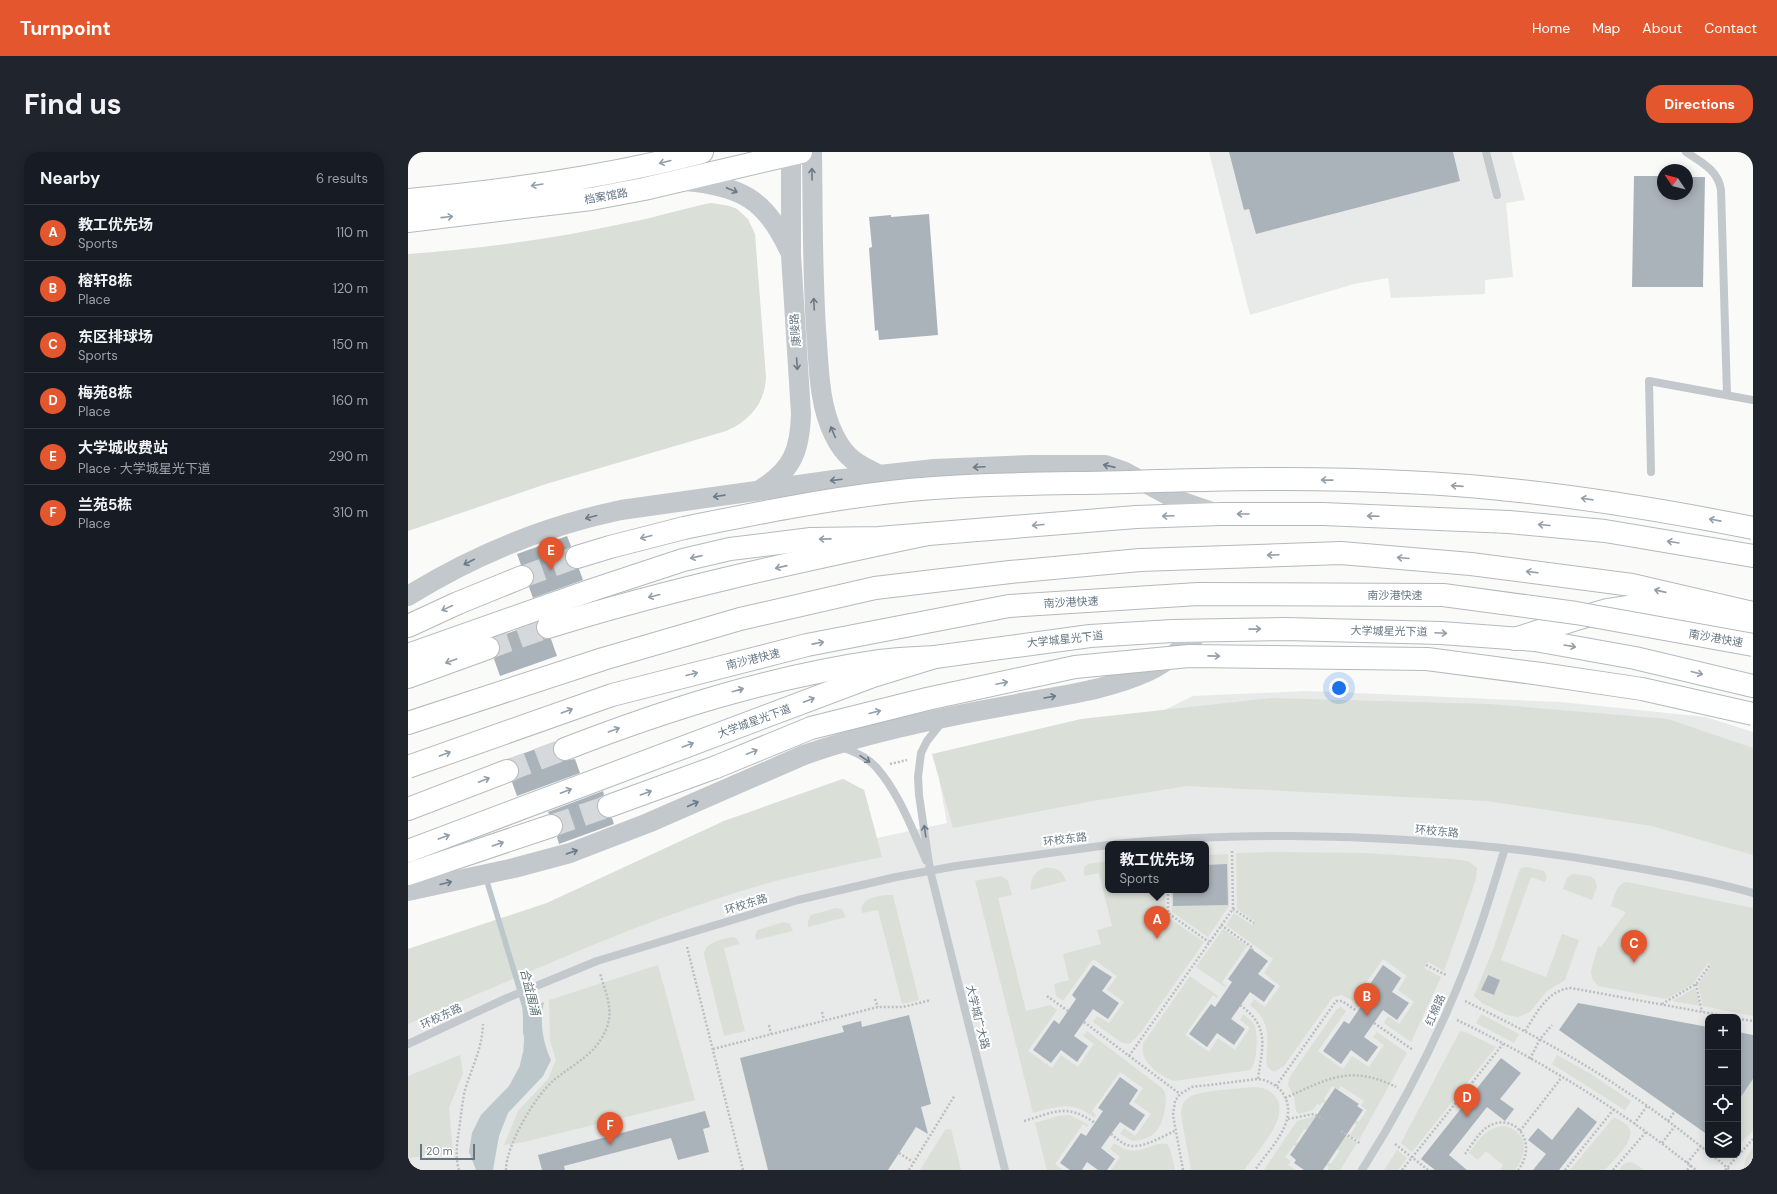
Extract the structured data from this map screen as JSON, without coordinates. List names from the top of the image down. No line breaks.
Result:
{"streets":{"main road":["档案馆路","南沙港快速","大学城星光下道"],"street":["康陵路"],"lane":["环校东路","红棉路","大学城广大路"]},"crossings":[["档案馆路","康陵路"],["环校东路","红棉路"],["环校东路","大学城广大路"]],"water":["合益围涌"],"scale_bar":"20 m","north":"top left","page":{"header":"Turnpoint","nav":["Home","Map","About","Contact"],"buttons":"Directions","title":"Find us","heading":["Nearby","6 results"],"list":[{"mark":"A","name":"教工优先场","note":"Sports","value":"110 m"},{"mark":"B","name":"榕轩8栋","note":"Place","value":"120 m"},{"mark":"C","name":"东区排球场","note":"Sports","value":"150 m"},{"mark":"D","name":"梅苑8栋","note":"Place","value":"160 m"},{"mark":"E","name":"大学城收费站","note":"Place · 大学城星光下道","value":"290 m"},{"mark":"F","name":"兰苑5栋","note":"Place","value":"310 m"}],"pins":["E","A","C","B","D","F"],"popup":["教工优先场","Sports"],"map_buttons":["+","−"],"scale":"20 m"}}
